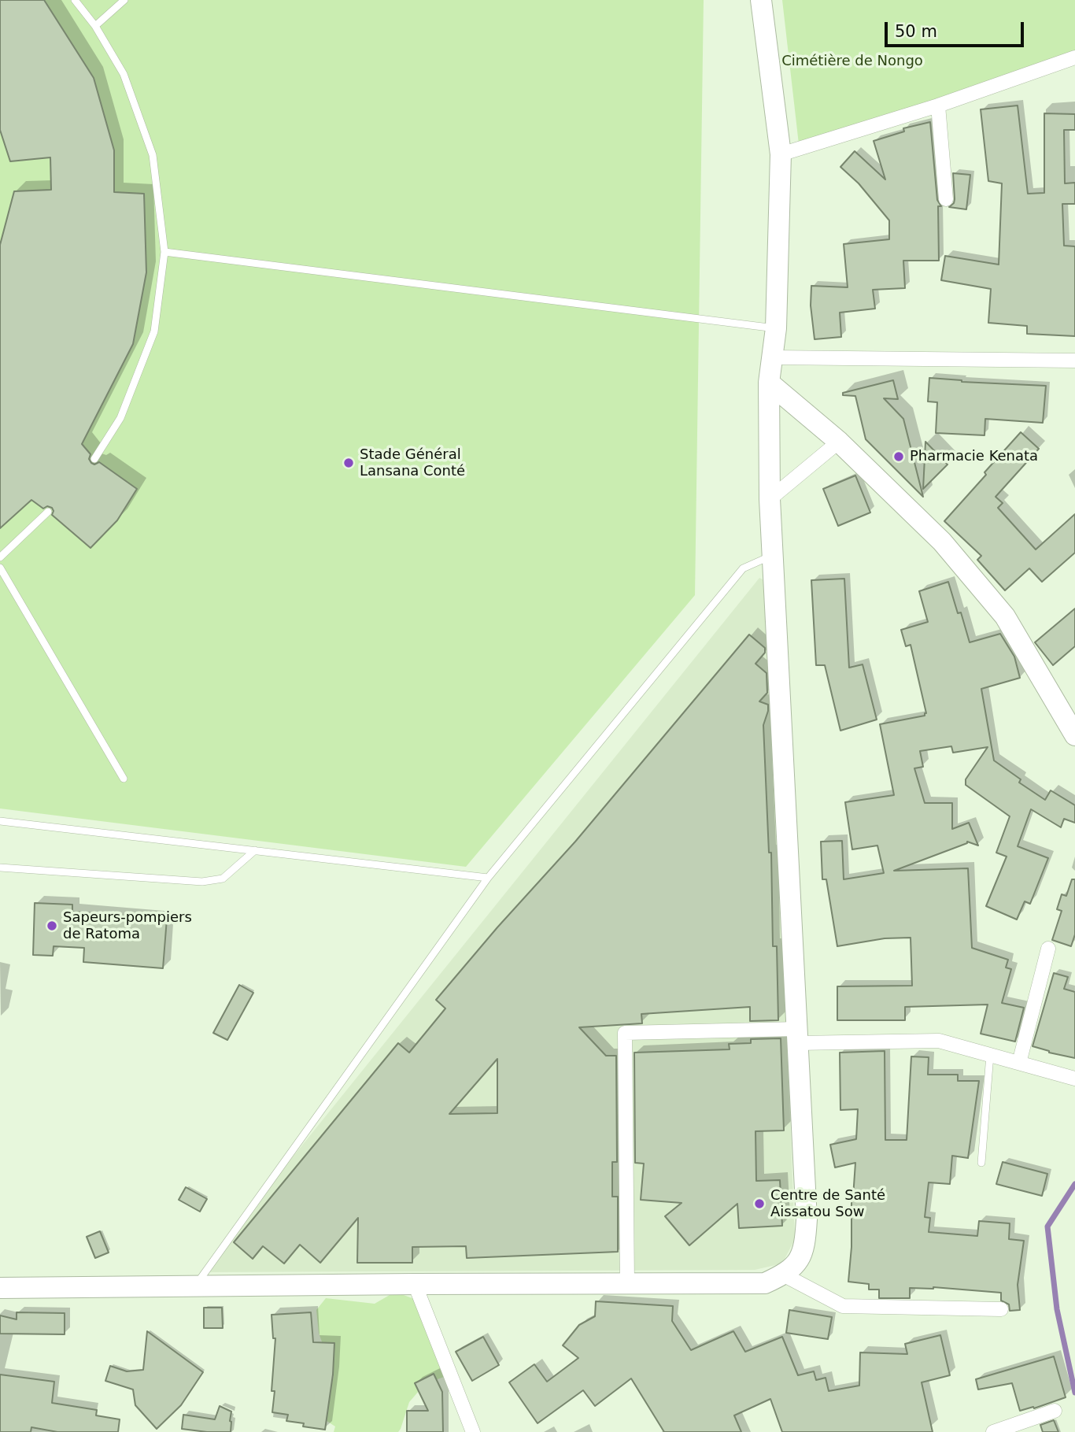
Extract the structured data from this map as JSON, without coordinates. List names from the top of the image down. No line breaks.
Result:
{"parks":["Cimétière de Nongo"],"places":["Pharmacie Kenata","Stade Général Lansana Conté","Sapeurs-pompiers de Ratoma","Centre de Santé Aissatou Sow"],"scale_bar":"50 m"}
